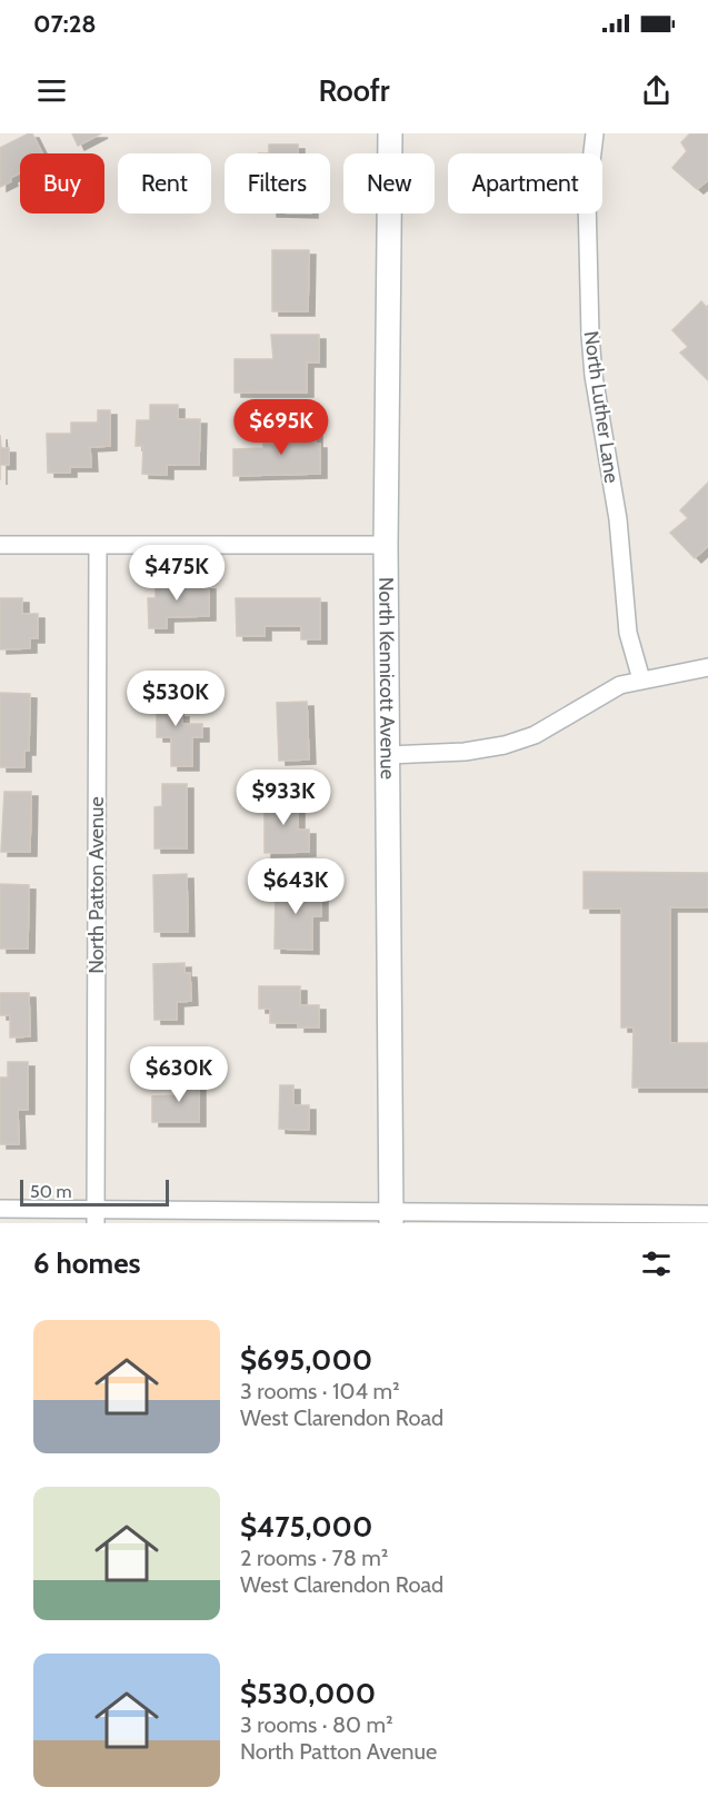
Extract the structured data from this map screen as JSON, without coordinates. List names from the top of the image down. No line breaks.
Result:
{"streets":{"street":["North Luther Lane","North Kennicott Avenue","North Patton Avenue"]},"scale_bar":"50 m","page":{"status":"07:28","header":"Roofr","chip":["Buy","Rent","Filters","New","Apartment"],"price":["$695K","$475K","$530K","$933K","$643K","$630K"],"scale":"50 m","heading":"6 homes","list":[{"name":"$695,000","note":"3 rooms · 104 m² · West Clarendon Road"},{"name":"$475,000","note":"2 rooms · 78 m² · West Clarendon Road"},{"name":"$530,000","note":"3 rooms · 80 m² · North Patton Avenue"}]}}
